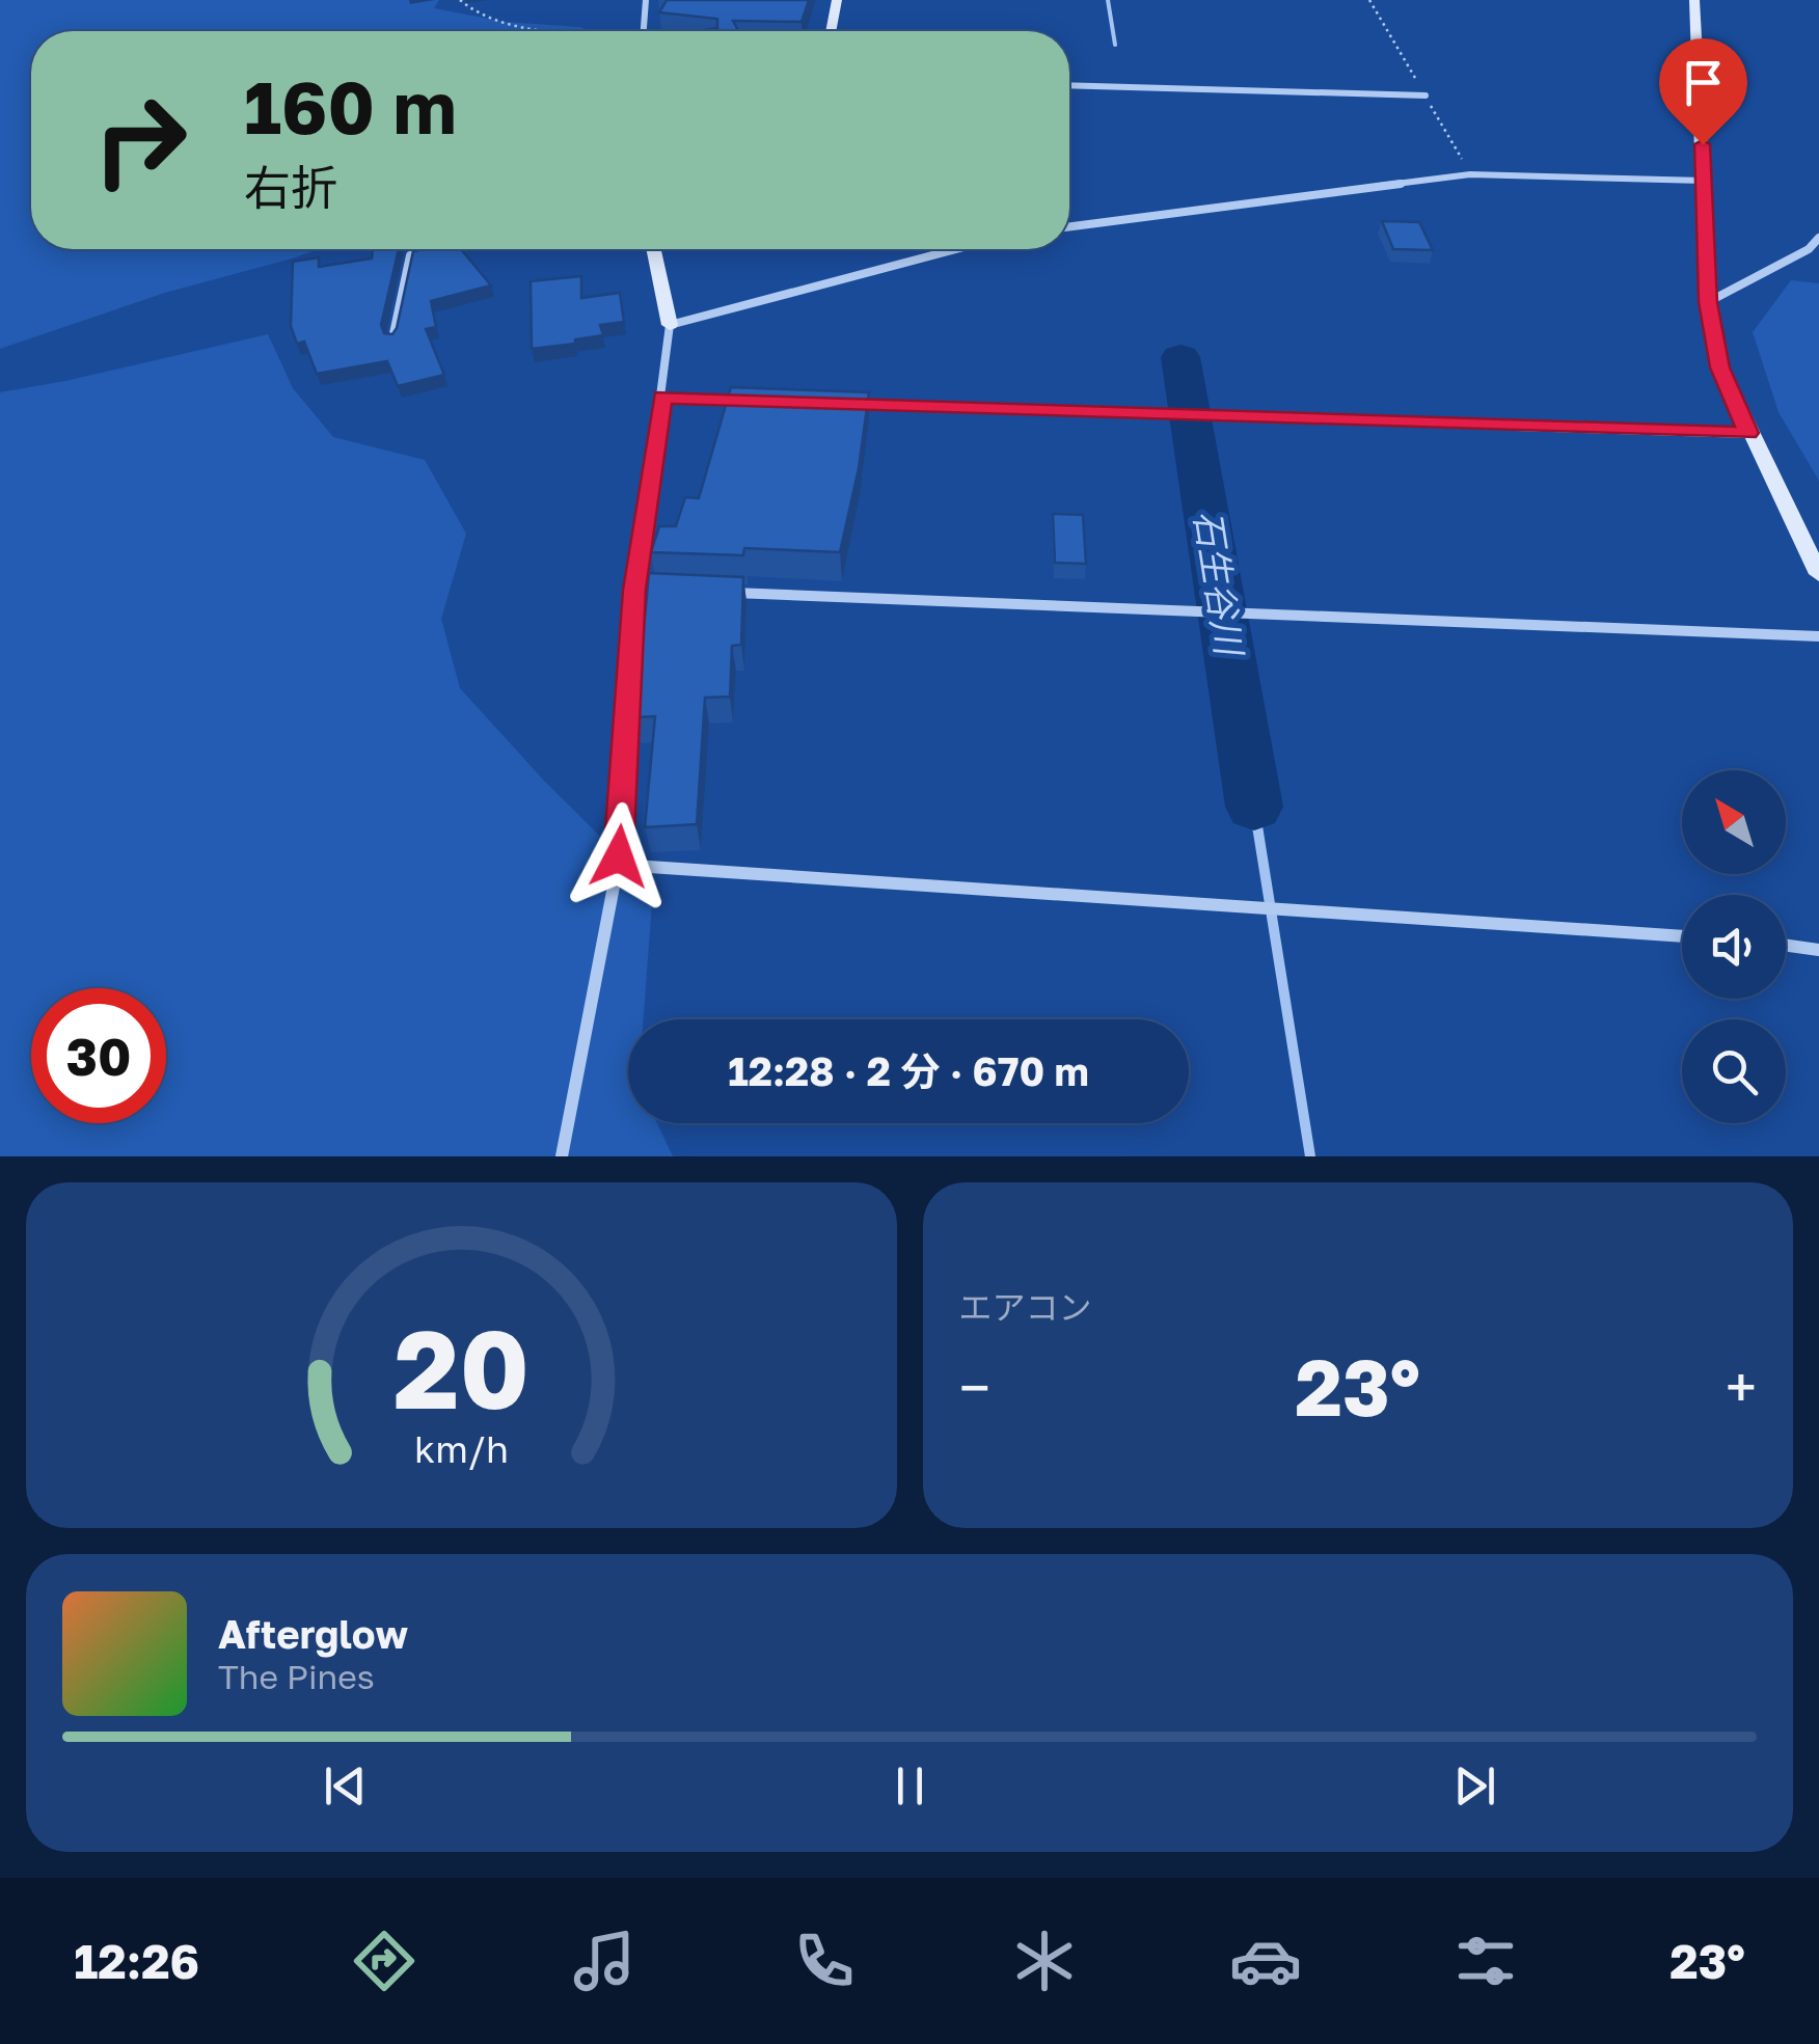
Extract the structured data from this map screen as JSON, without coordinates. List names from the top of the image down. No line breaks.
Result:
{"water":["石生谷川"],"north":"top left","page":{"turn":["160 m","右折"],"limit":"30","trip":"12:28 · 2 分 · 670 m","tile":"エアコン","heat":["−","23°","+"],"song":["Afterglow","The Pines"],"tabs":["12:26","23°"],"gauge":["20","km/h"]}}
